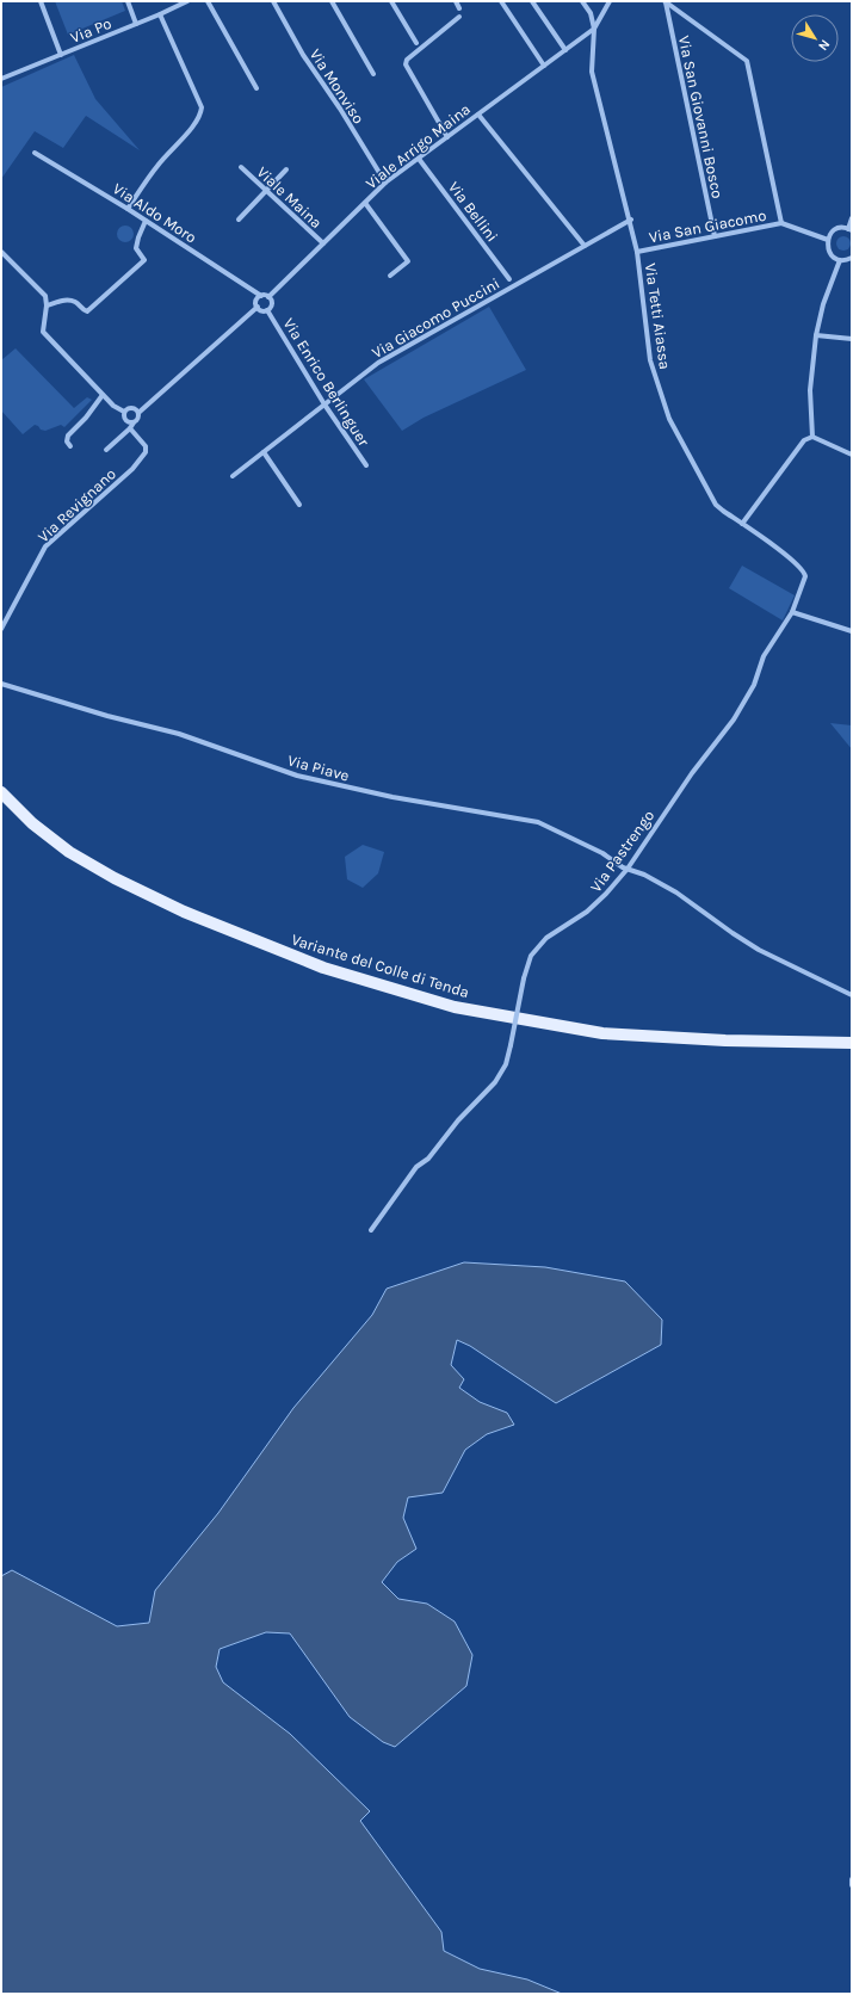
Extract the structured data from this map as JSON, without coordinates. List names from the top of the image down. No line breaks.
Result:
{"streets":{"main road":["Variante del Colle di Tenda"],"street":["Via Po","Via Monviso","Via San Giovanni Bosco","Viale Arrigo Maina","Viale Maina","Via Bellini","Via Aldo Moro","Via San Giacomo","Via Tetti Aiassa","Via Giacomo Puccini","Via Enrico Berlinguer","Via Revignano","Via Piave","Via Pastrengo"]},"crossings":[["Via Monviso","Viale Arrigo Maina"],["Via San Giovanni Bosco","Via San Giacomo"],["Viale Arrigo Maina","Viale Maina"],["Viale Arrigo Maina","Via Bellini"],["Viale Arrigo Maina","Via Aldo Moro"],["Viale Arrigo Maina","Via Tetti Aiassa"],["Viale Arrigo Maina","Via Enrico Berlinguer"],["Via Aldo Moro","Via Enrico Berlinguer"],["Via San Giacomo","Via Tetti Aiassa"],["Via Tetti Aiassa","Via Giacomo Puccini"],["Via Tetti Aiassa","Via Pastrengo"],["Via Giacomo Puccini","Via Enrico Berlinguer"],["Via Piave","Via Pastrengo"]],"north":"bottom right"}
